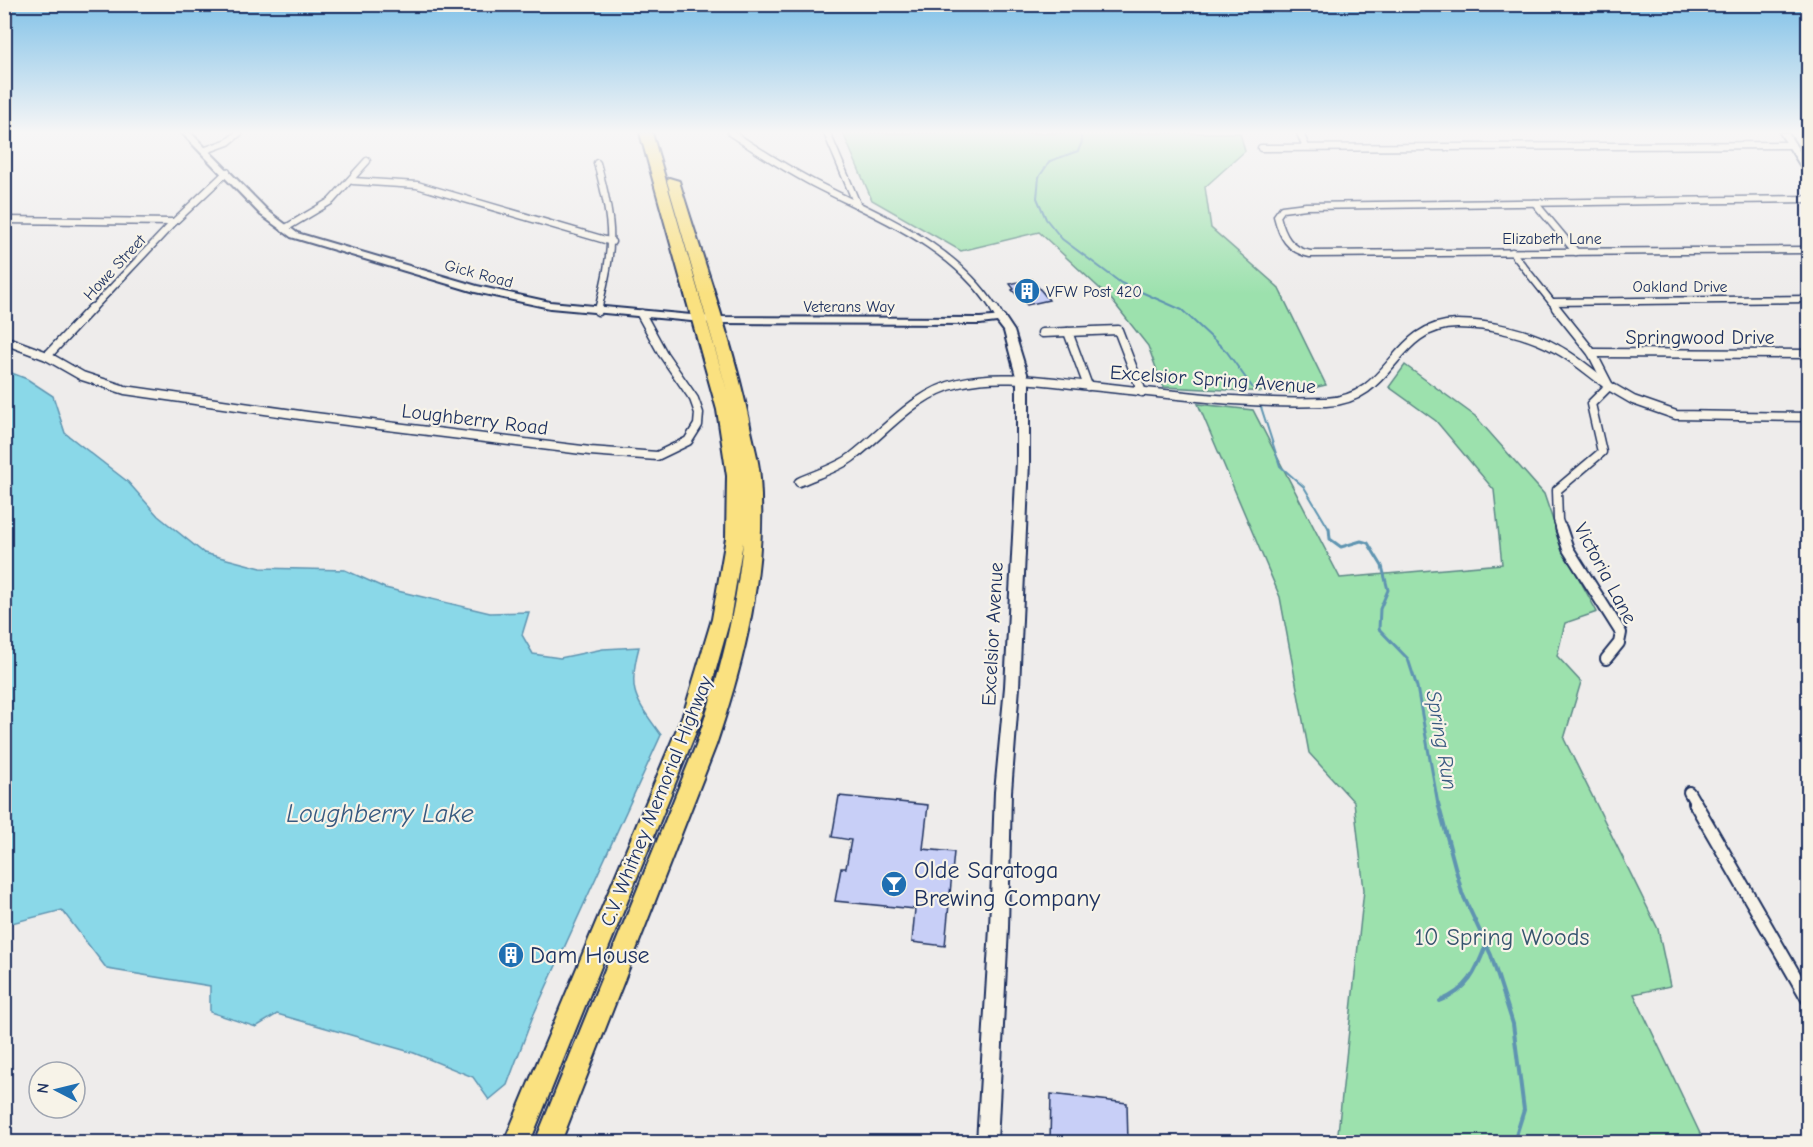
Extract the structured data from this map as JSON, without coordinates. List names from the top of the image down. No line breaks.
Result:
{"streets":{"highway":["C.V. Whitney Memorial Highway"],"street":["Elizabeth Lane","Howe Street","Gick Road","Oakland Drive","Veterans Way","Springwood Drive","Excelsior Spring Avenue","Loughberry Road","Victoria Lane","Excelsior Avenue"]},"crossings":[["Howe Street","Loughberry Road"],["Gick Road","Veterans Way"],["Gick Road","Loughberry Road"],["Gick Road","C.V. Whitney Memorial Highway"],["Veterans Way","Excelsior Avenue"],["Veterans Way","C.V. Whitney Memorial Highway"],["Excelsior Spring Avenue","Victoria Lane"],["Excelsior Spring Avenue","Excelsior Avenue"]],"water":["Spring Run","Loughberry Lake"],"parks":["10 Spring Woods"],"places":{"building":["VFW Post 420","Dam House"],"bar":["Olde Saratoga Brewing Company"]},"north":"left"}
